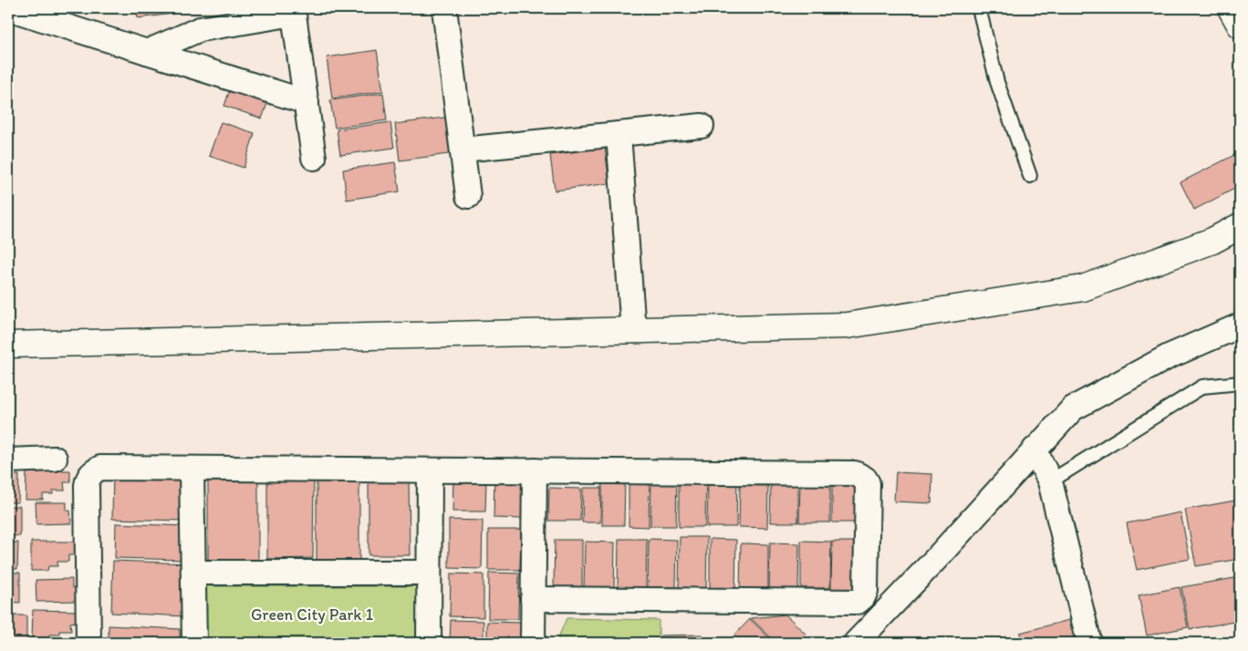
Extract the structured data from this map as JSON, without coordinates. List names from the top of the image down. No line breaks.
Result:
{"parks":["Green City Park 1"]}
